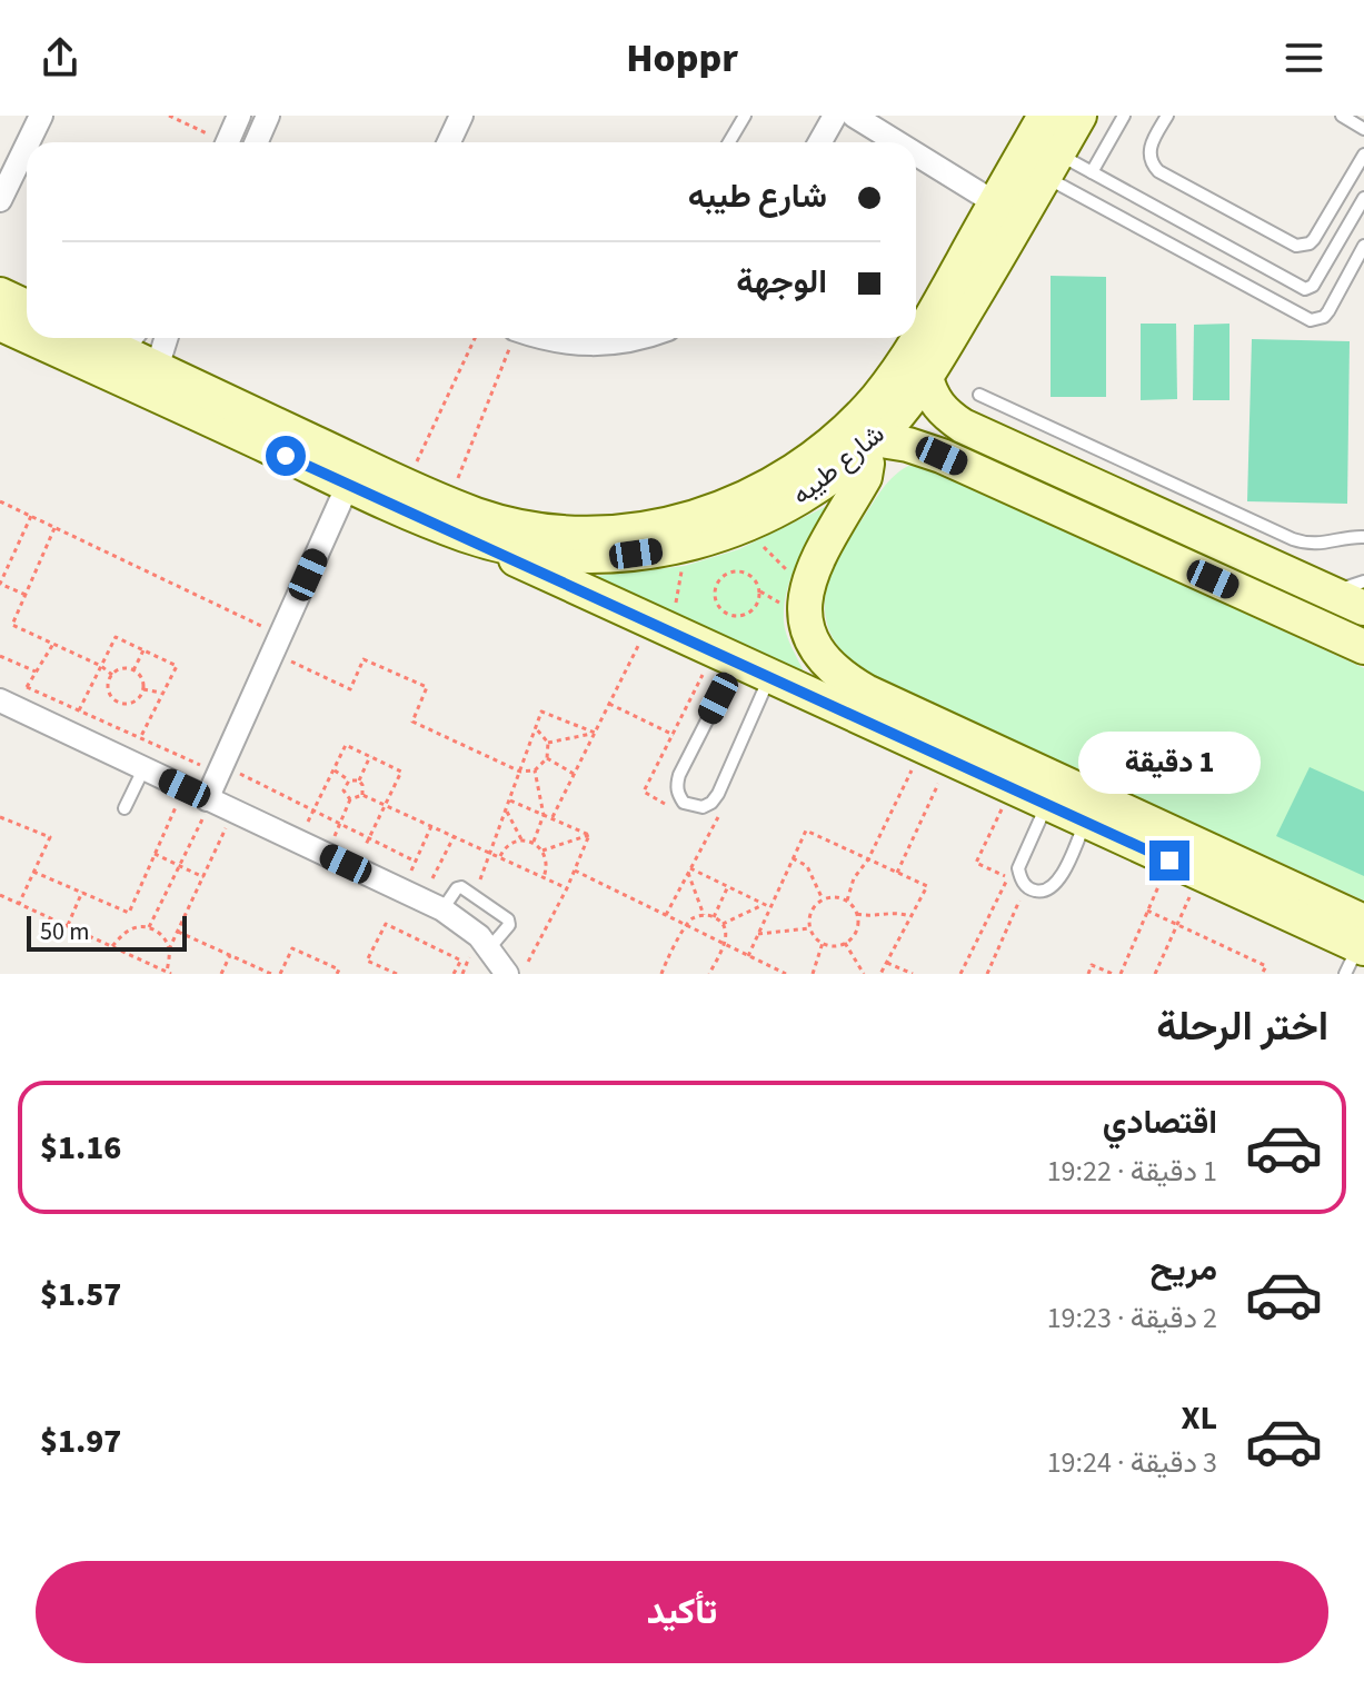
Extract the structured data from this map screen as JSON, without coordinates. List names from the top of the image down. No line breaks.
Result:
{"streets":{"street":["شارع طيبه"]},"scale_bar":"50 m","page":{"header":"Hoppr","banner":["شارع طيبه","الوجهة"],"bubble":"1 دقيقة","scale":"50 m","heading":"اختر الرحلة","list":[{"name":"اقتصادي","note":"1 دقيقة · 19:22","value":"$1.16"},{"name":"مريح","note":"2 دقيقة · 19:23","value":"$1.57"},{"name":"XL","note":"3 دقيقة · 19:24","value":"$1.97"}],"buttons":"تأكيد"}}
